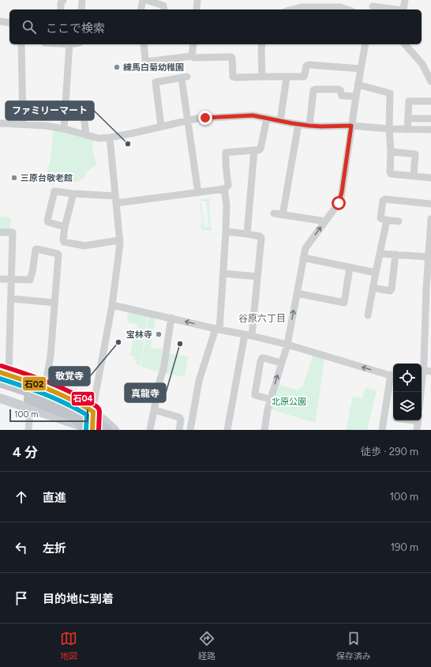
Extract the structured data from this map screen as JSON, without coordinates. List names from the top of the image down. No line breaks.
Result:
{"districts":["谷原六丁目"],"parks":["北原公園"],"places":["練馬白菊幼稚園","ファミリーマート","三原台敬老館","宝林寺","敬覚寺","真龍寺"],"lines":["transit line 石04","transit line 石02"],"scale_bar":"100 m","page":{"search":"ここで検索","scale":"100 m","heading":["4 分","徒歩 · 290 m"],"list":[["直進","100 m"],["左折","190 m"],"目的地に到着"],"nav":["地図","経路","保存済み"]}}
